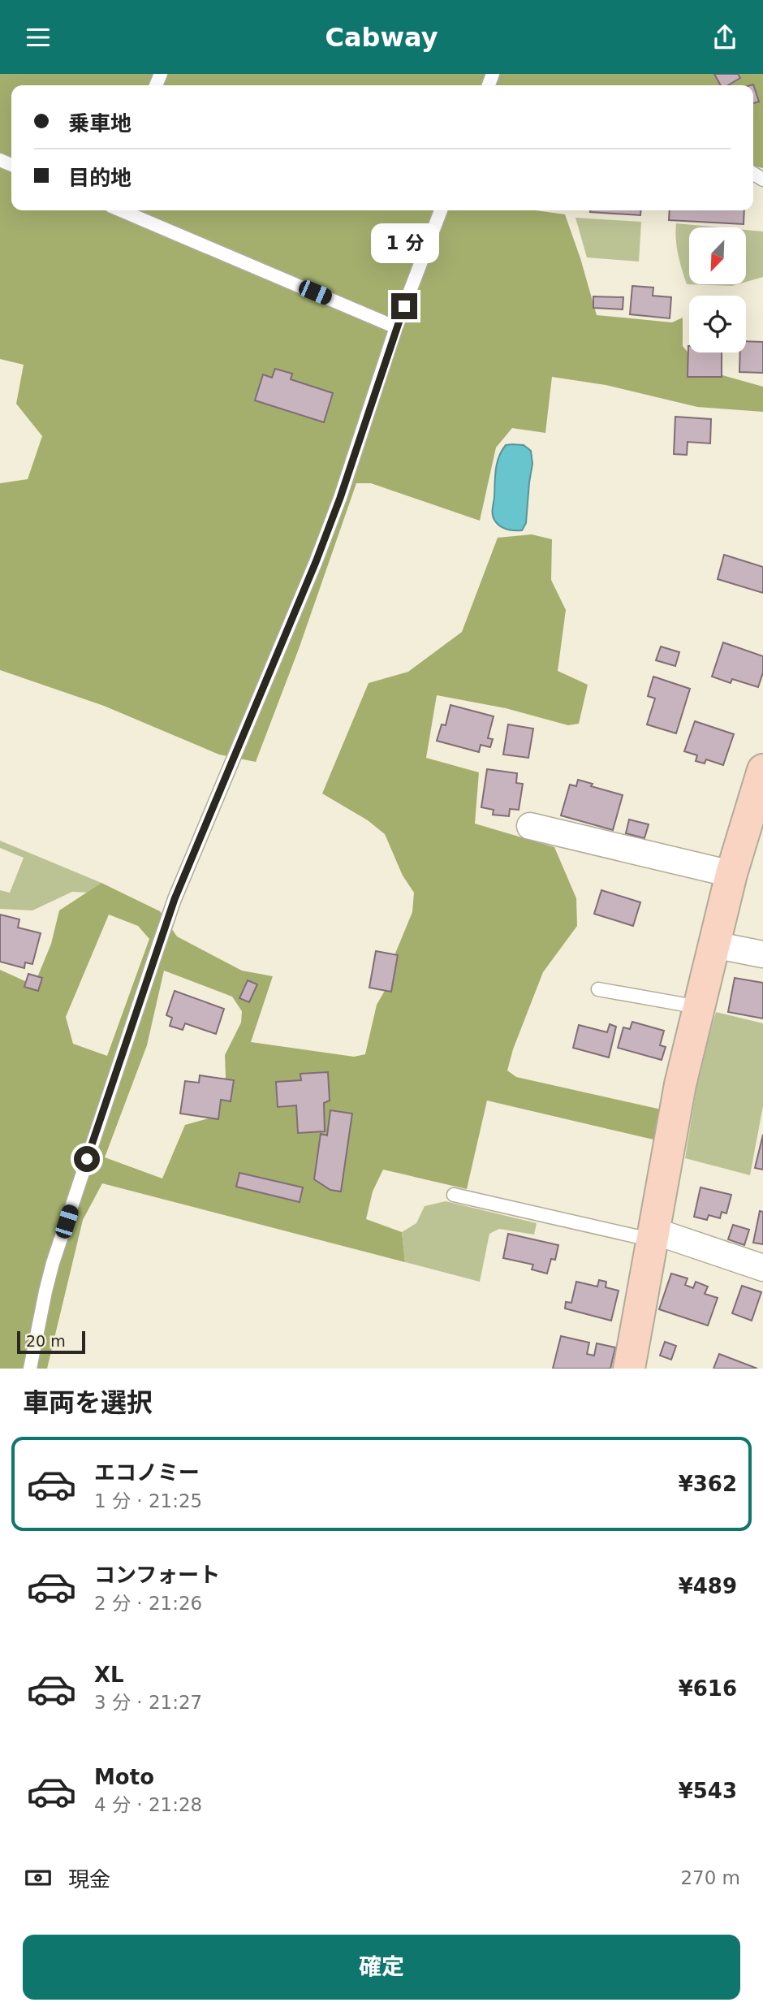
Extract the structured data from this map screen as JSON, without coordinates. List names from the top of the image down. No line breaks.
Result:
{"scale_bar":"20 m","north":"bottom left","page":{"header":"Cabway","banner":["乗車地","目的地"],"bubble":"1 分","scale":"20 m","heading":"車両を選択","list":[{"name":"エコノミー","note":"1 分 · 21:25","value":"¥362"},{"name":"コンフォート","note":"2 分 · 21:26","value":"¥489"},{"name":"XL","note":"3 分 · 21:27","value":"¥616"},{"name":"Moto","note":"4 分 · 21:28","value":"¥543"}],"pay":["現金","270 m"],"buttons":"確定"}}
